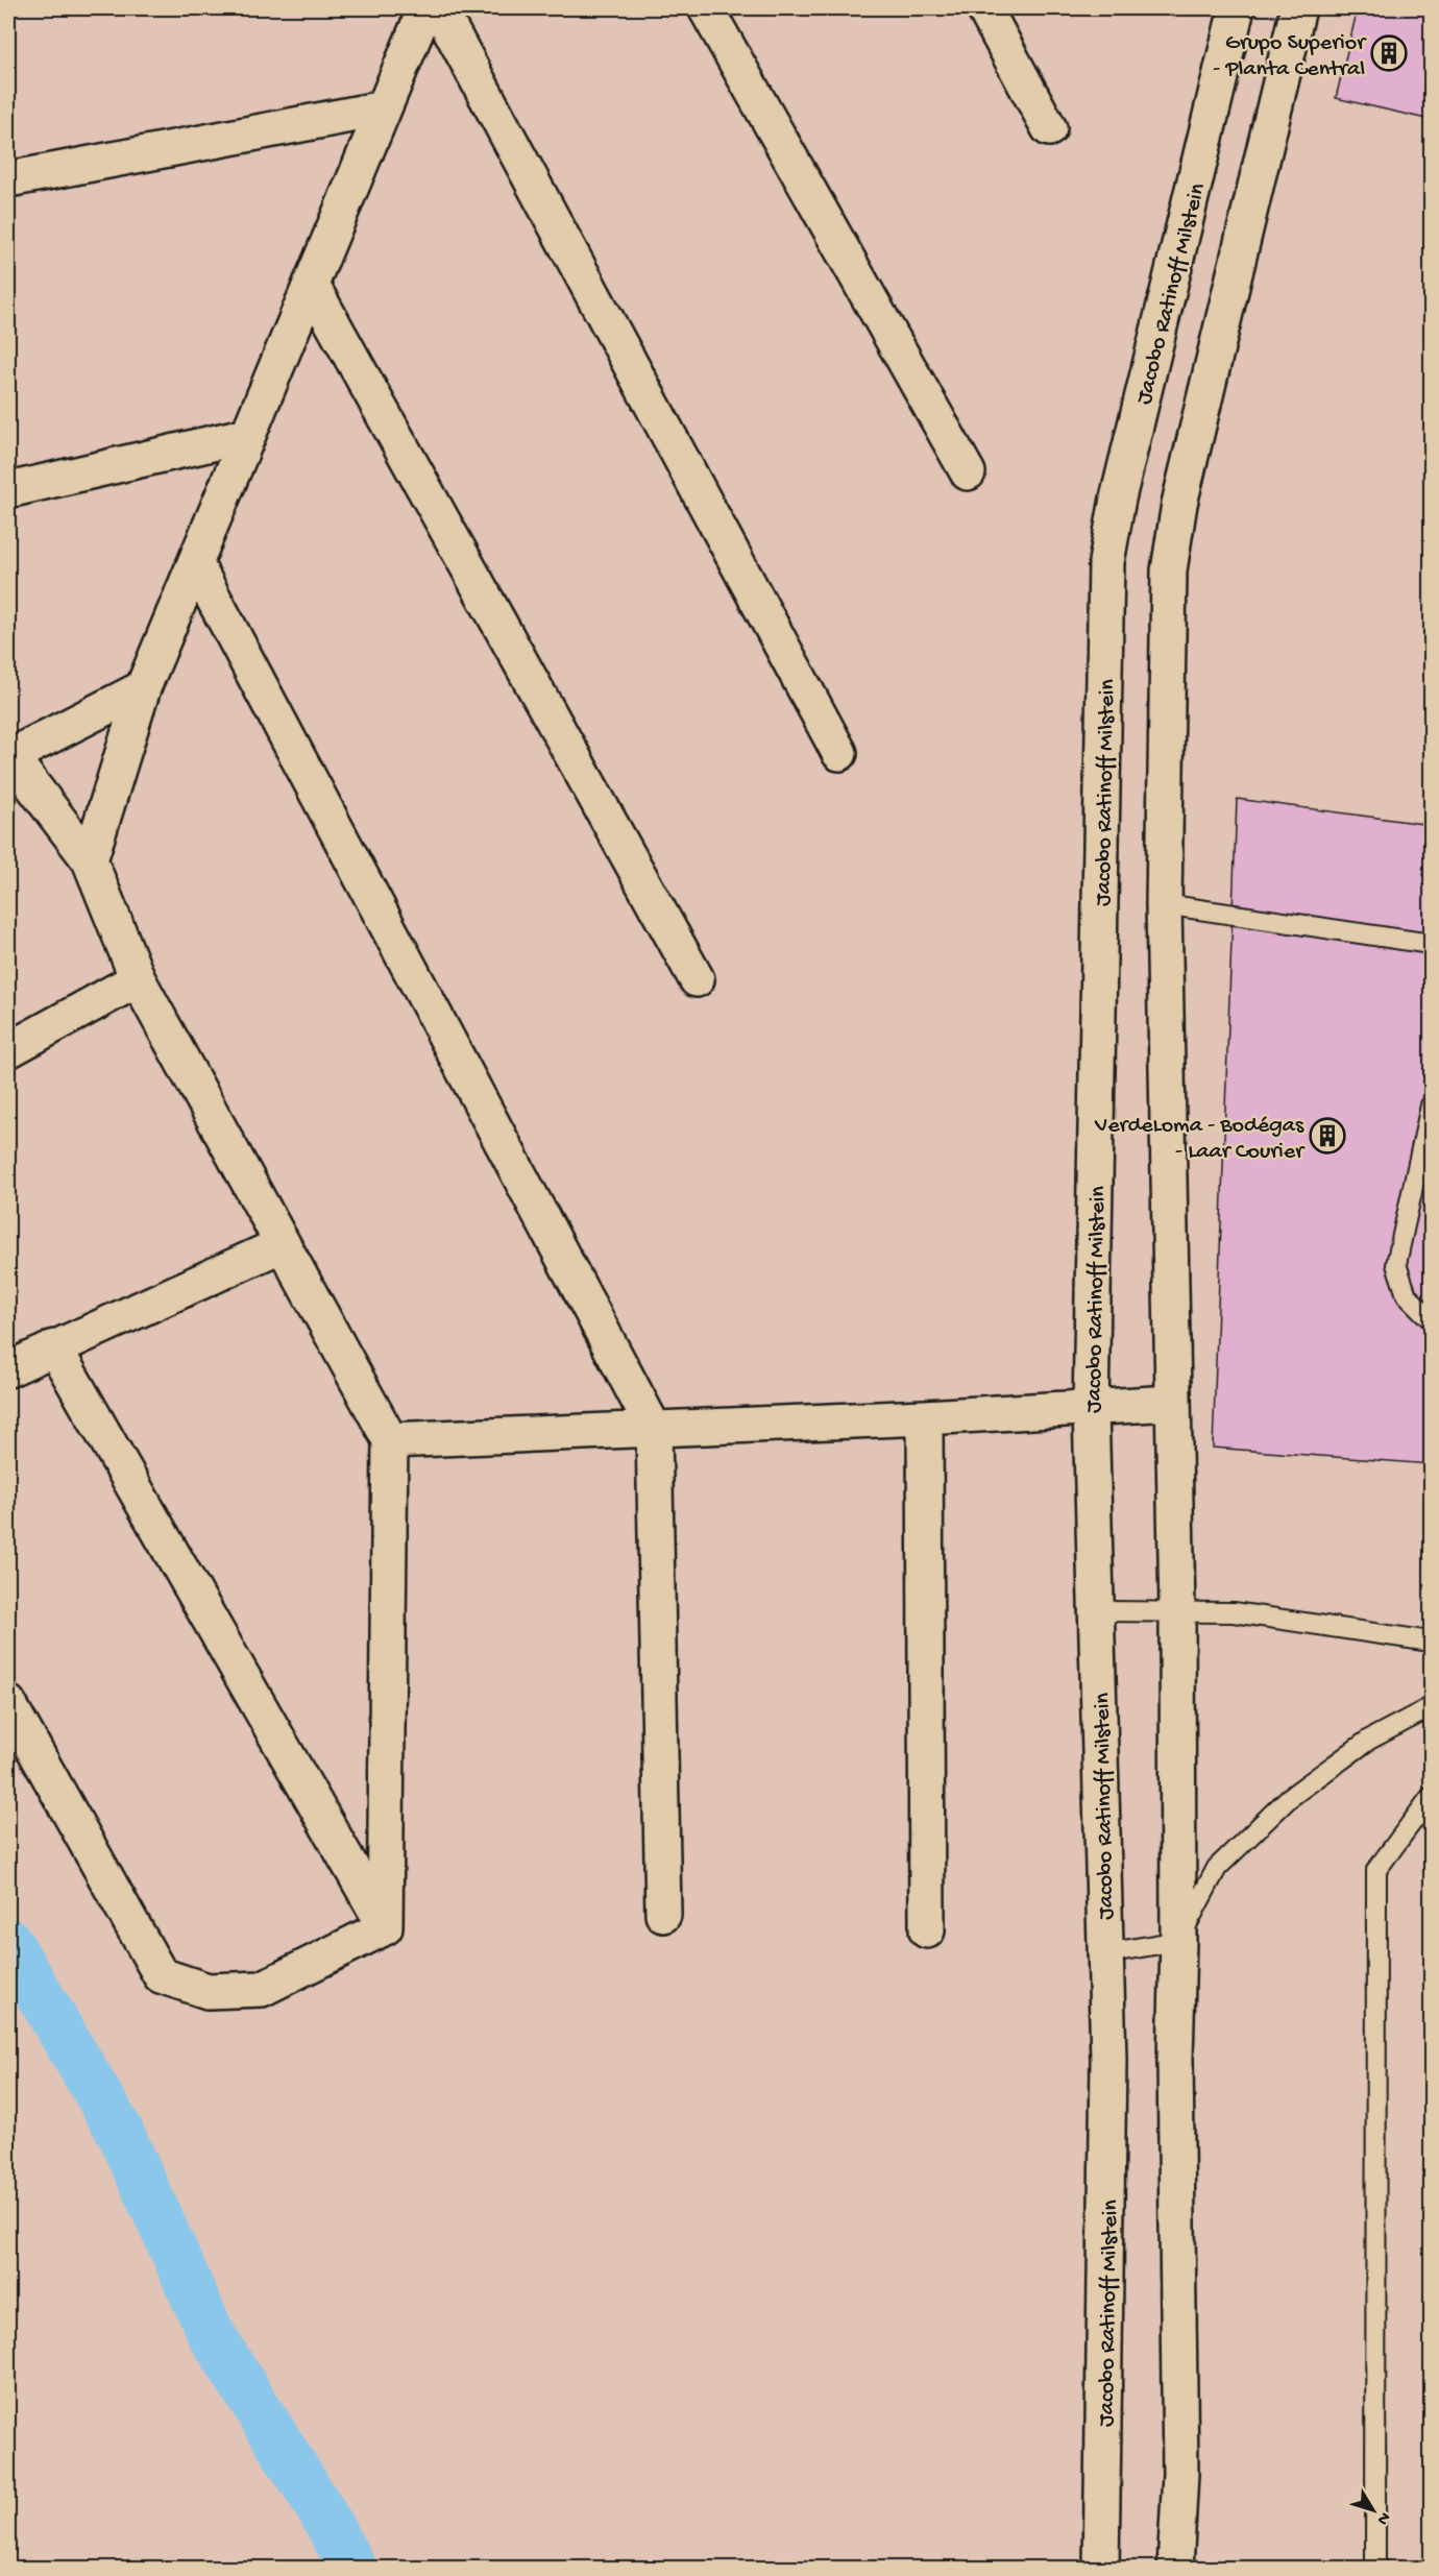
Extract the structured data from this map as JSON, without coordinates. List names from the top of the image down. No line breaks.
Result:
{"streets":{"street":["Jacobo Ratinoff Milstein"]},"places":{"building":["Grupo Superior - Planta Central","VerdeLoma - Bodégas - Laar Courier"]},"north":"bottom right"}
